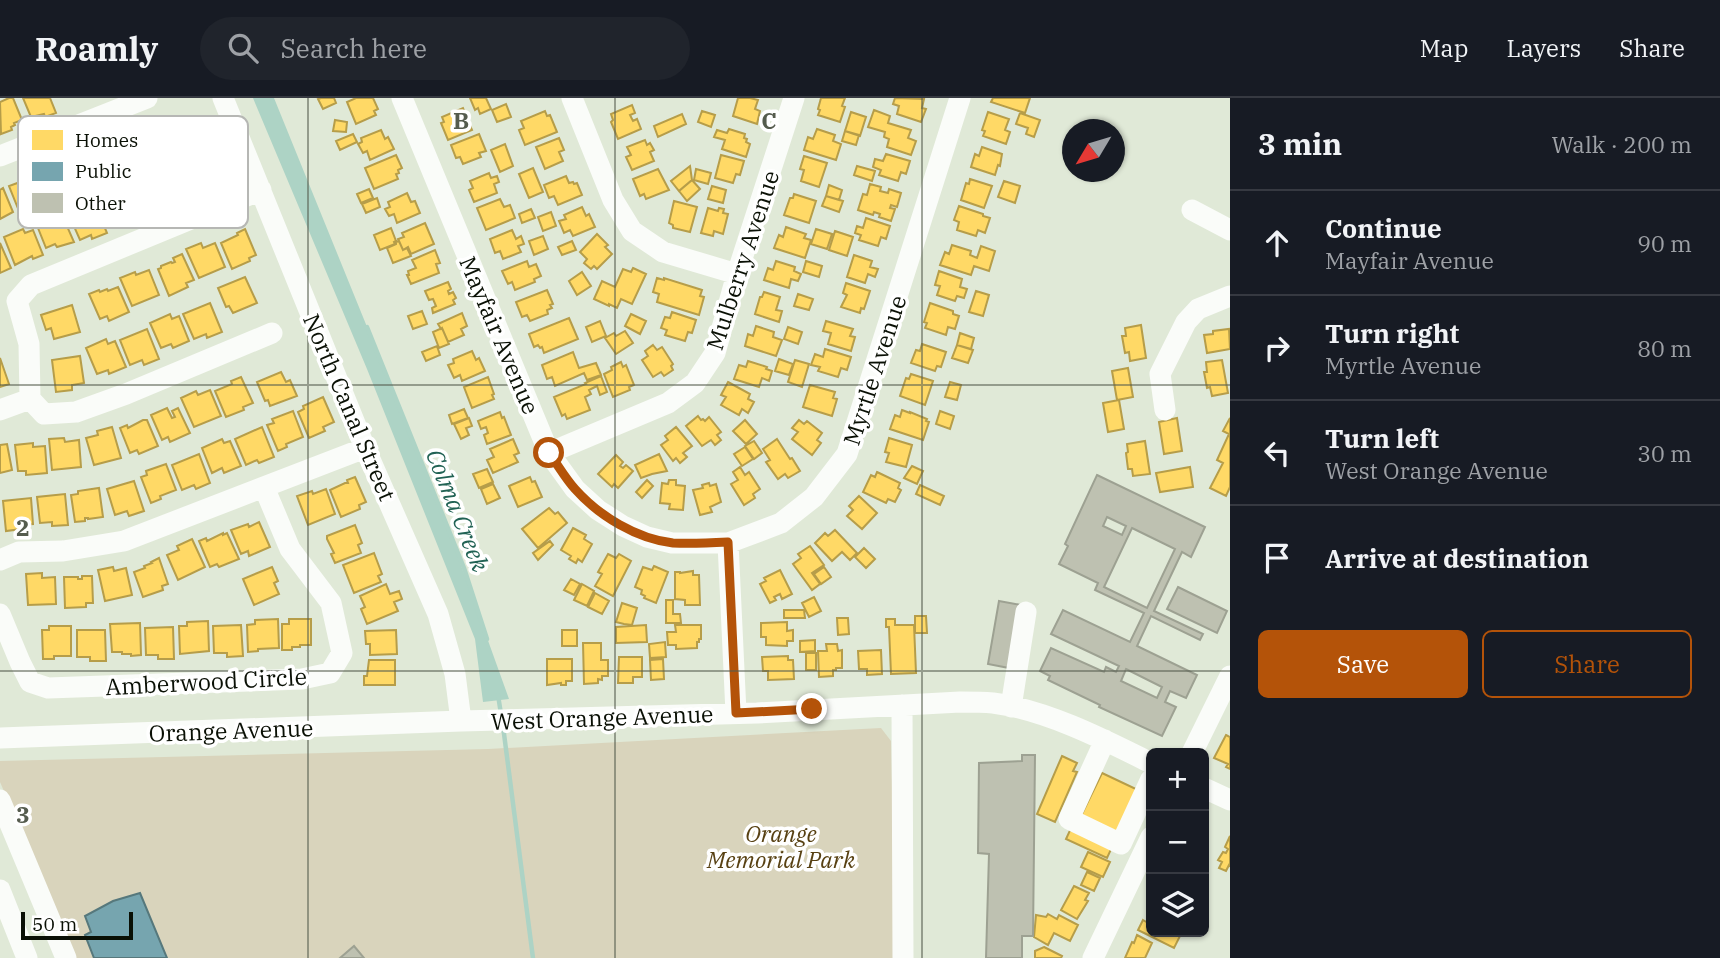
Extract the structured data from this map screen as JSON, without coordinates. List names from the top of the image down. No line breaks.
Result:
{"streets":{"street":["Mulberry Avenue","Mayfair Avenue","Myrtle Avenue","North Canal Street","Amberwood Circle","West Orange Avenue","Orange Avenue"]},"crossings":[["Mulberry Avenue","Mayfair Avenue"],["Mayfair Avenue","Myrtle Avenue"],["North Canal Street","West Orange Avenue"],["North Canal Street","Orange Avenue"],["West Orange Avenue","Orange Avenue"]],"water":["Colma Creek"],"parks":["Orange Memorial Park"],"legend":["Homes","Public","Other"],"scale_bar":"50 m","north":"bottom left","page":{"header":"Roamly","search":"Search here","nav":["Map","Layers","Share"],"heading":["3 min","Walk · 200 m"],"list":[["Continue","Mayfair Avenue","90 m"],["Turn right","Myrtle Avenue","80 m"],["Turn left","West Orange Avenue","30 m"],"Arrive at destination"],"buttons":["Save","Share"],"map_buttons":["+","−"],"scale":"50 m"},"grid":{"columns":["B","C"],"rows":["2","3"]}}
